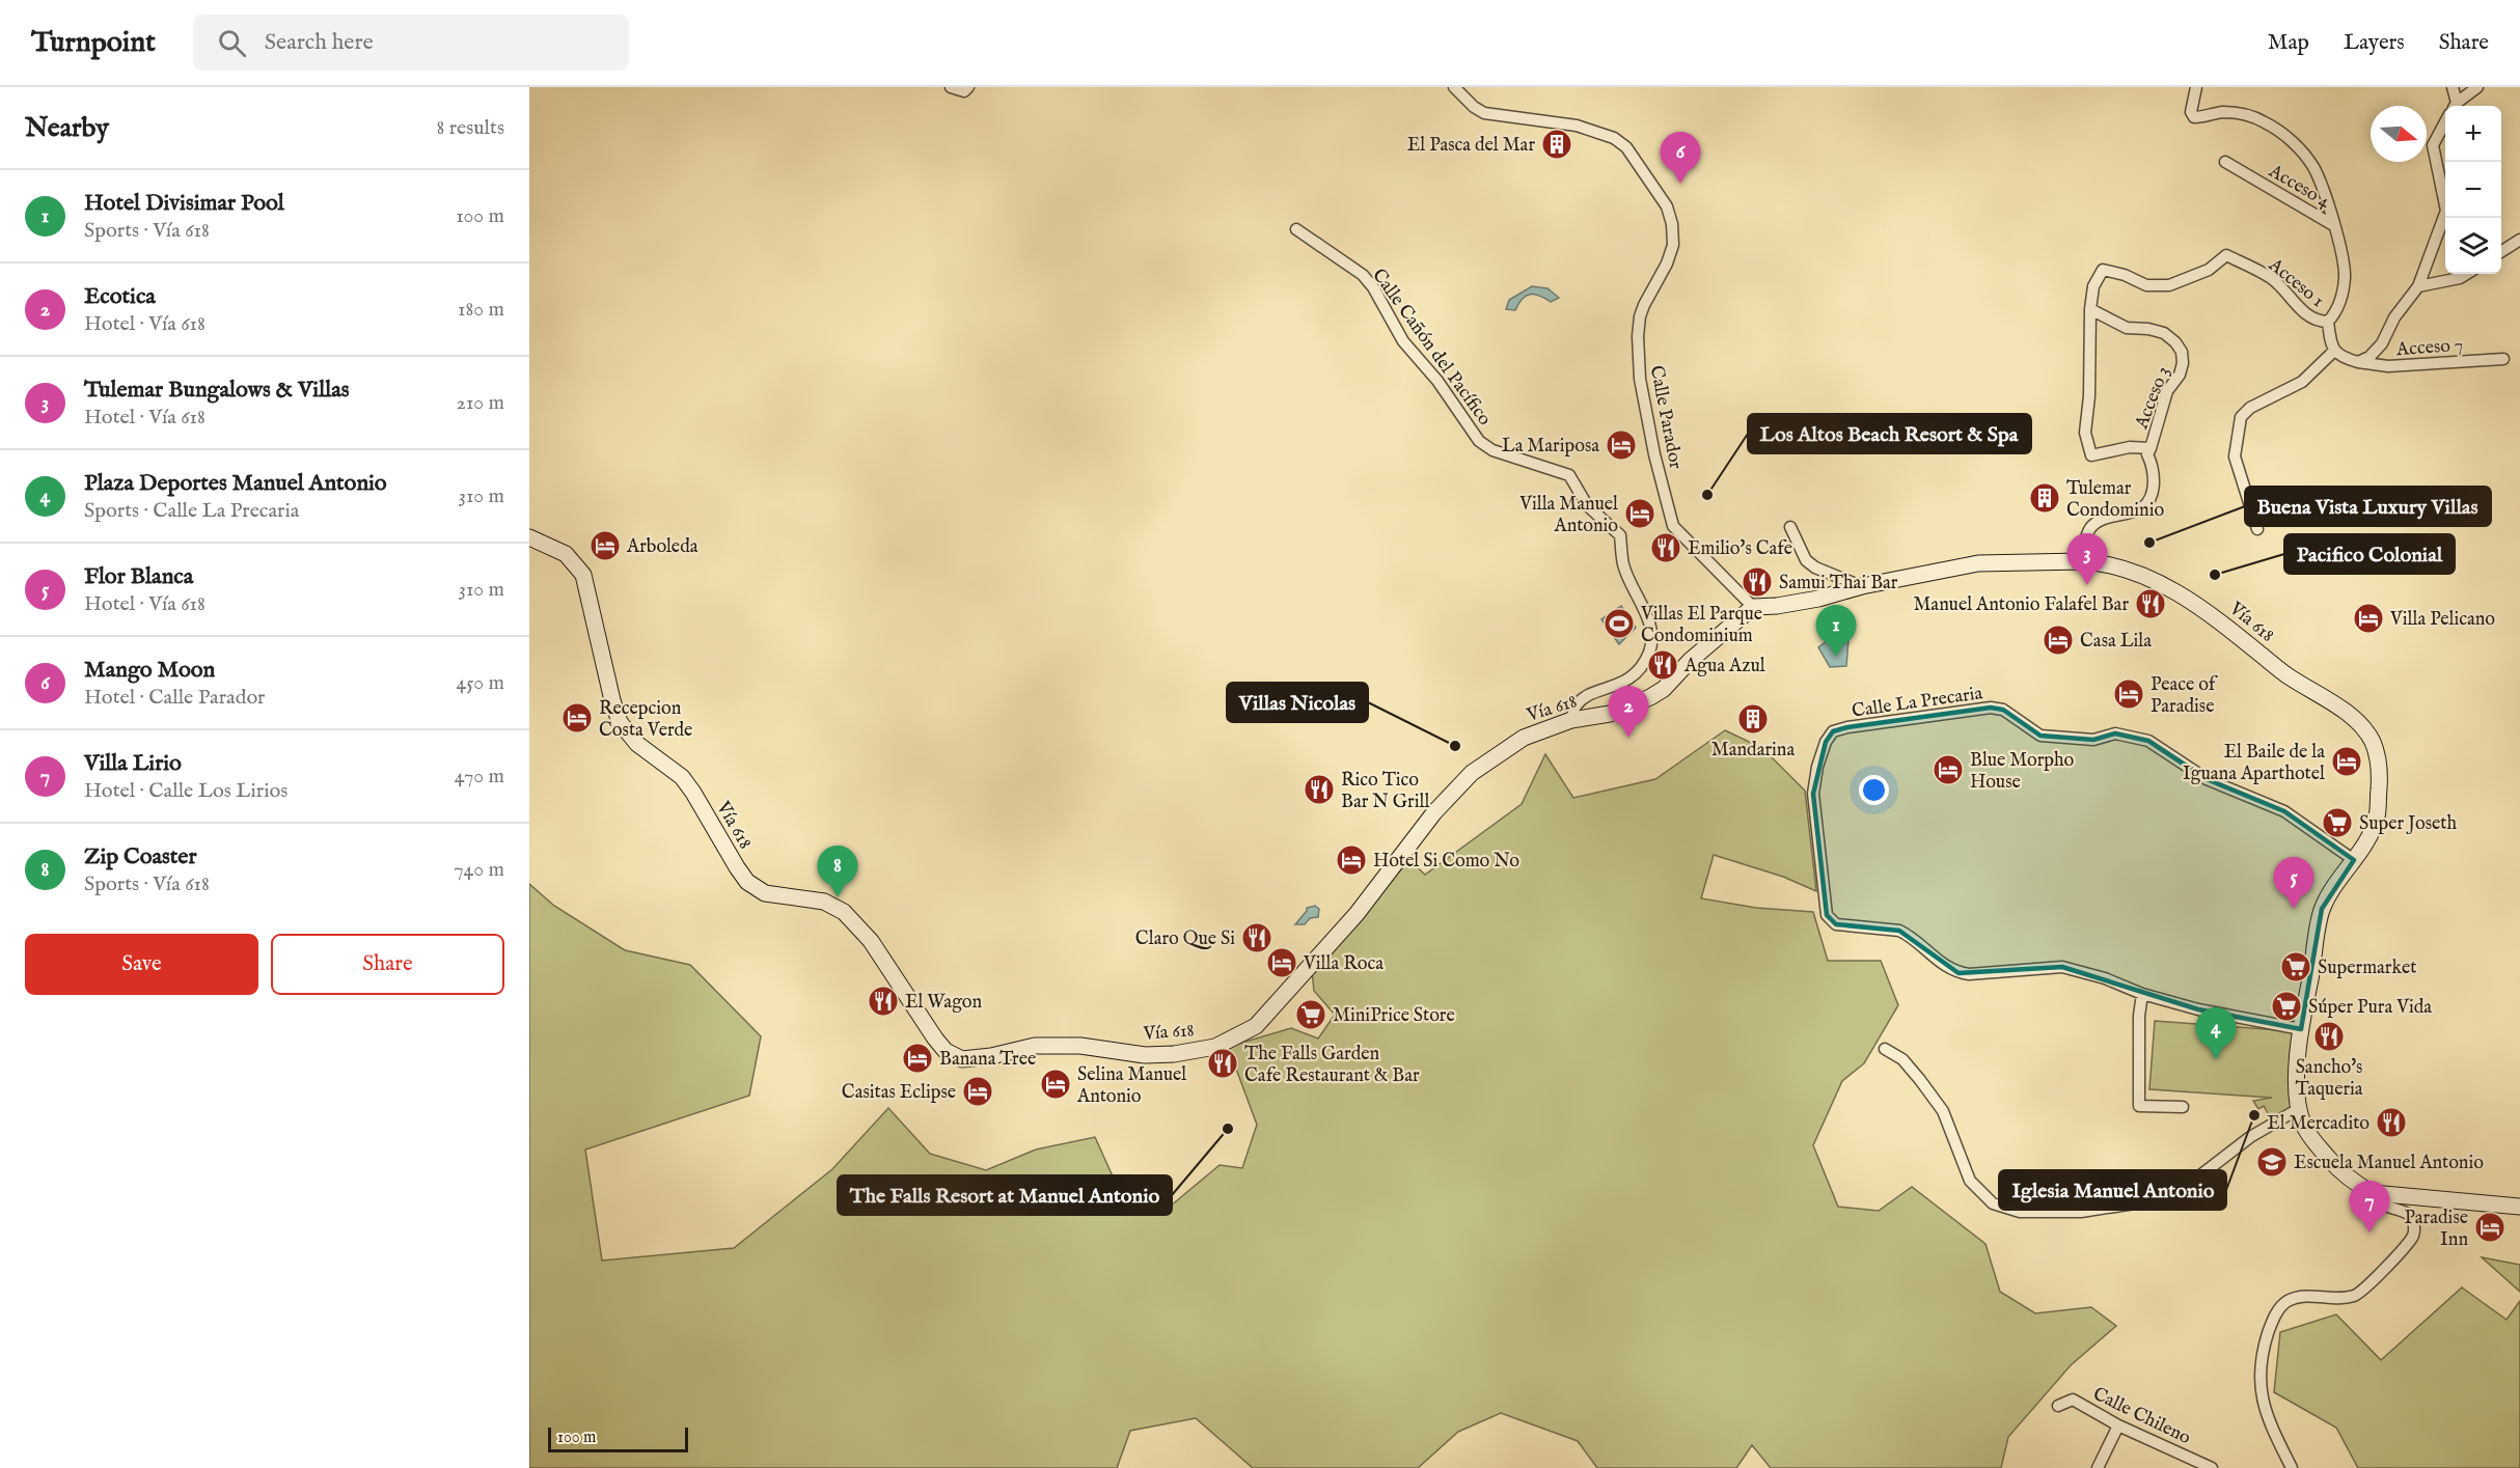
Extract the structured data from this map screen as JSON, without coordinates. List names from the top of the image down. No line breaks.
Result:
{"streets":{"street":["Acceso 4","Acceso 1","Calle Cañón del Pacífico","Acceso 7","Acceso 3","Calle Parador","Vía 618","Calle La Precaria","Calle Chileno"]},"crossings":[["Acceso 4","Acceso 1"],["Acceso 1","Acceso 3"],["Calle Cañón del Pacífico","Vía 618"],["Calle Parador","Vía 618"],["Vía 618","Calle La Precaria"]],"places":{"building":["El Pasca del Mar","Tulemar Condominio","Mandarina"],"hotel":["La Mariposa","Villa Manuel Antonio","Arboleda","Villa Pelicano","Casa Lila","Peace of Paradise","Recepcion Costa Verde","El Baile de la Iguana Aparthotel","Blue Morpho House","Hotel Si Como No","Villa Roca","Banana Tree","Selina Manuel Antonio","Casitas Eclipse","Paradise Inn"],"other":["Los Altos Beach Resort & Spa","Buena Vista Luxury Villas","Pacifico Colonial","Villas Nicolas","Iglesia Manuel Antonio","The Falls Resort at Manuel Antonio"],"restaurant":["Emilio's Cafe","Samui Thai Bar","Manuel Antonio Falafel Bar","Agua Azul","Rico Tico Bar N Grill","Claro Que Si","El Wagon","Sancho's Taqueria","The Falls Garden Cafe Restaurant & Bar","El Mercadito"],"sports":["Villas El Parque Condominium"],"supermarket":["Super Joseth","Supermarket","Súper Pura Vida","MiniPrice Store"],"school or university":["Escuela Manuel Antonio"]},"scale_bar":"100 m","north":"right","page":{"header":"Turnpoint","search":"Search here","nav":["Map","Layers","Share"],"heading":["Nearby","8 results"],"map_buttons":["+","−"],"pins":["6","3","1","2","8","5","4","7"],"list":[{"mark":"1","name":"Hotel Divisimar Pool","note":"Sports · Vía 618","value":"100 m"},{"mark":"2","name":"Ecotica","note":"Hotel · Vía 618","value":"180 m"},{"mark":"3","name":"Tulemar Bungalows & Villas","note":"Hotel · Vía 618","value":"210 m"},{"mark":"4","name":"Plaza Deportes Manuel Antonio","note":"Sports · Calle La Precaria","value":"310 m"},{"mark":"5","name":"Flor Blanca","note":"Hotel · Vía 618","value":"310 m"},{"mark":"6","name":"Mango Moon","note":"Hotel · Calle Parador","value":"450 m"},{"mark":"7","name":"Villa Lirio","note":"Hotel · Calle Los Lirios","value":"470 m"},{"mark":"8","name":"Zip Coaster","note":"Sports · Vía 618","value":"740 m"}],"buttons":["Save","Share"],"scale":"100 m"}}
